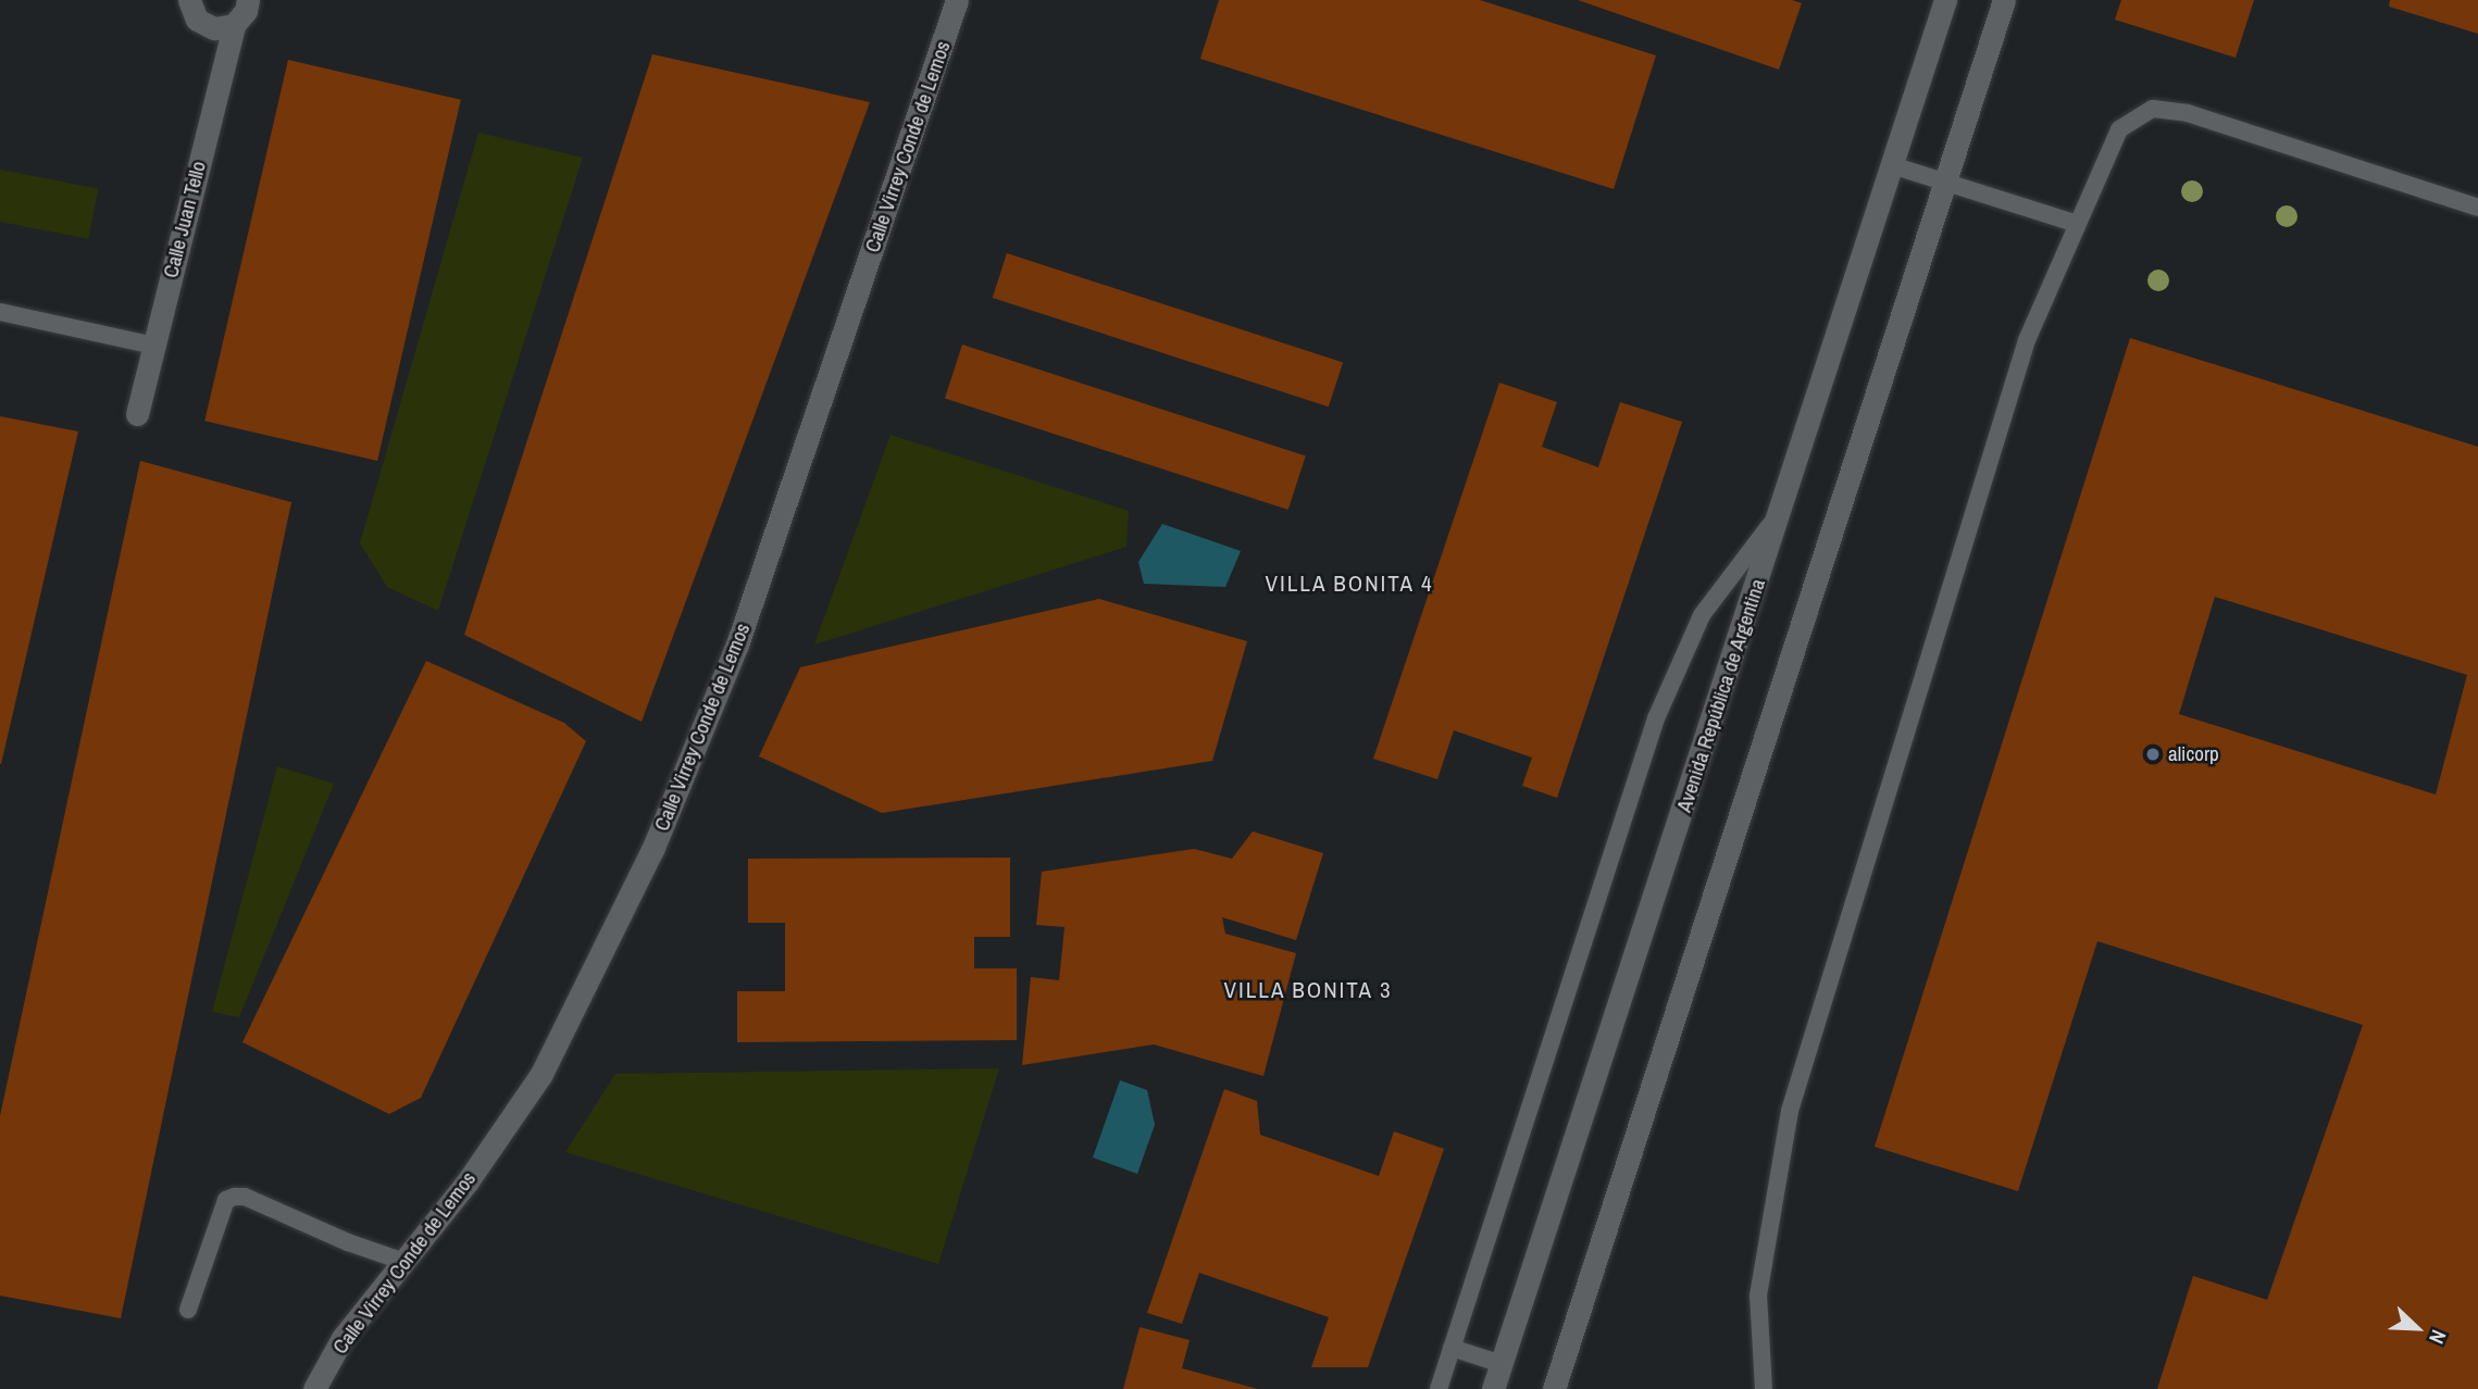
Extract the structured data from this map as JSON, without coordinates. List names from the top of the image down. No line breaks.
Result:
{"streets":{"main road":["Calle Virrey Conde de Lemos","Calle Juan Tello","Avenida República de Argentina"]},"districts":["VILLA BONITA 4","VILLA BONITA 3"],"places":["alicorp"],"north":"bottom right"}
